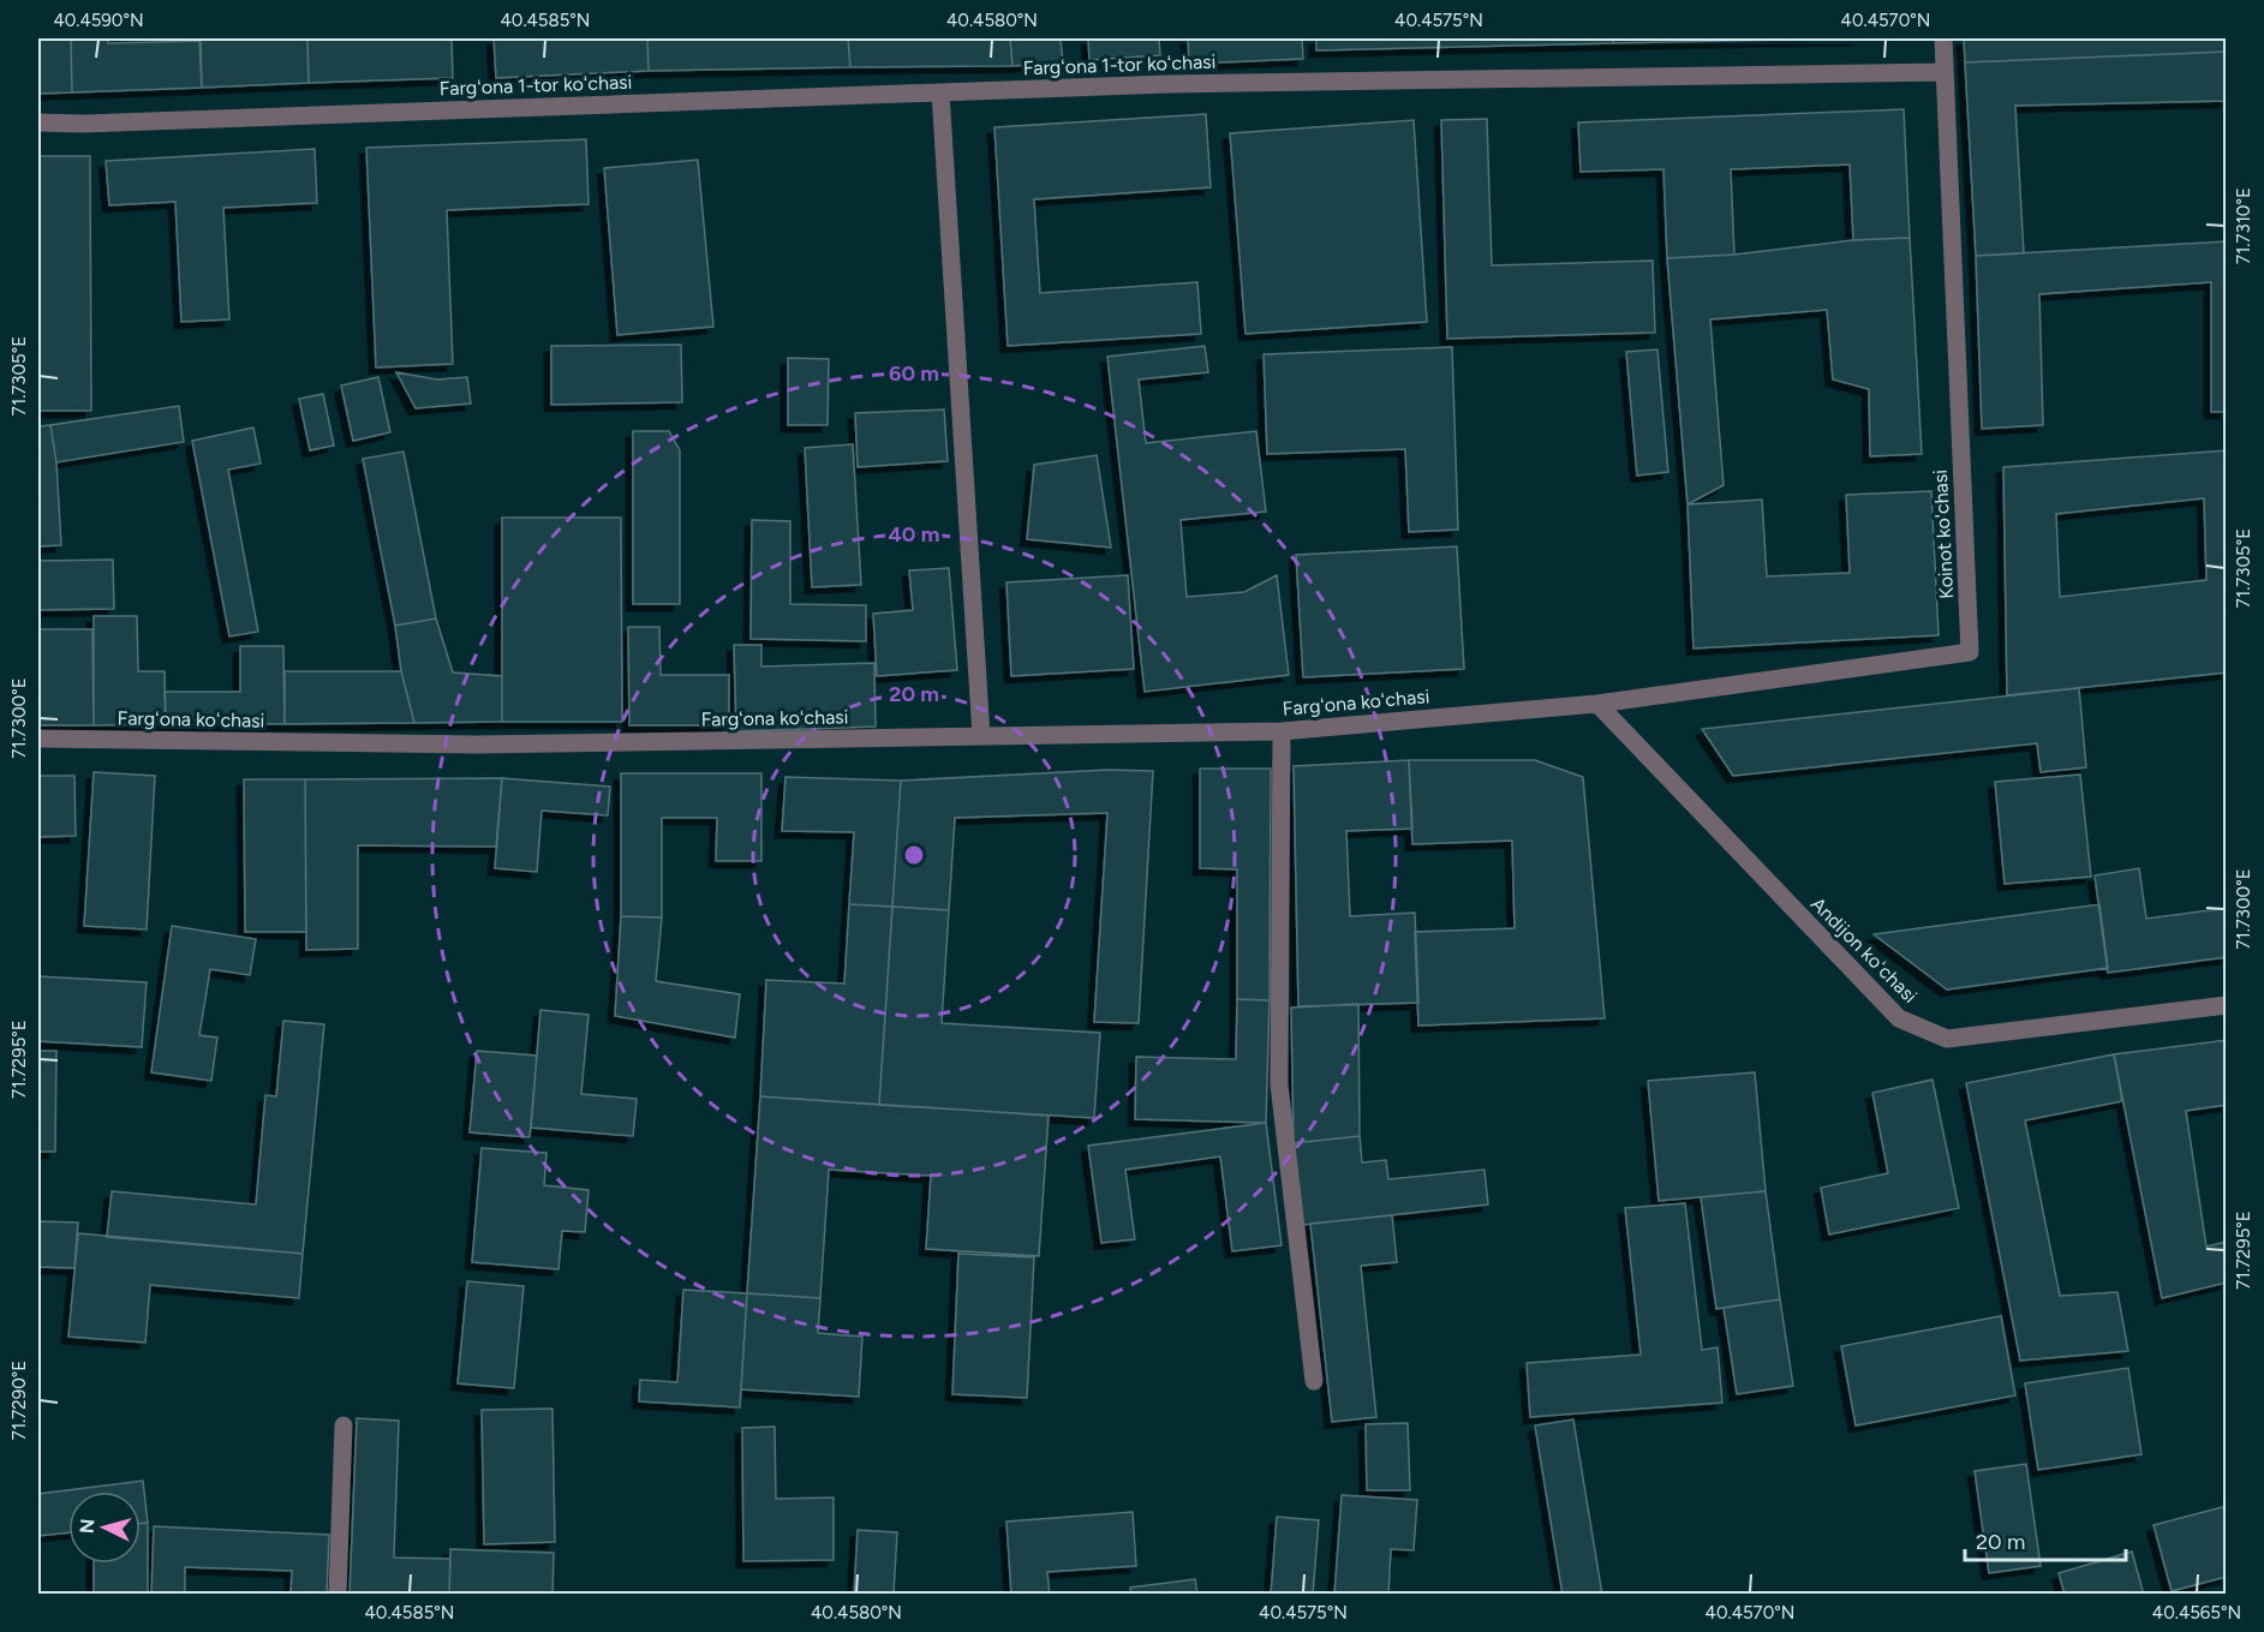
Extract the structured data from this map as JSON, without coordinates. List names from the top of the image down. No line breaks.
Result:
{"streets":{"street":["Fargʻona 1-tor koʻchasi","Koinot ko'chasi","Fargʻona koʻchasi","Andijon koʻchasi"]},"crossings":[["Fargʻona 1-tor koʻchasi","Koinot ko'chasi"],["Koinot ko'chasi","Fargʻona koʻchasi"],["Koinot ko'chasi","Andijon koʻchasi"],["Fargʻona koʻchasi","Andijon koʻchasi"]],"scale_bar":"20 m","north":"left","coordinates":["40.4590°N","40.4585°N","40.4580°N","40.4575°N","40.4570°N","71.7310°E","71.7305°E","71.7300°E","71.7295°E","71.7290°E","40.4565°N"],"rings":["60 m","40 m","20 m"]}
